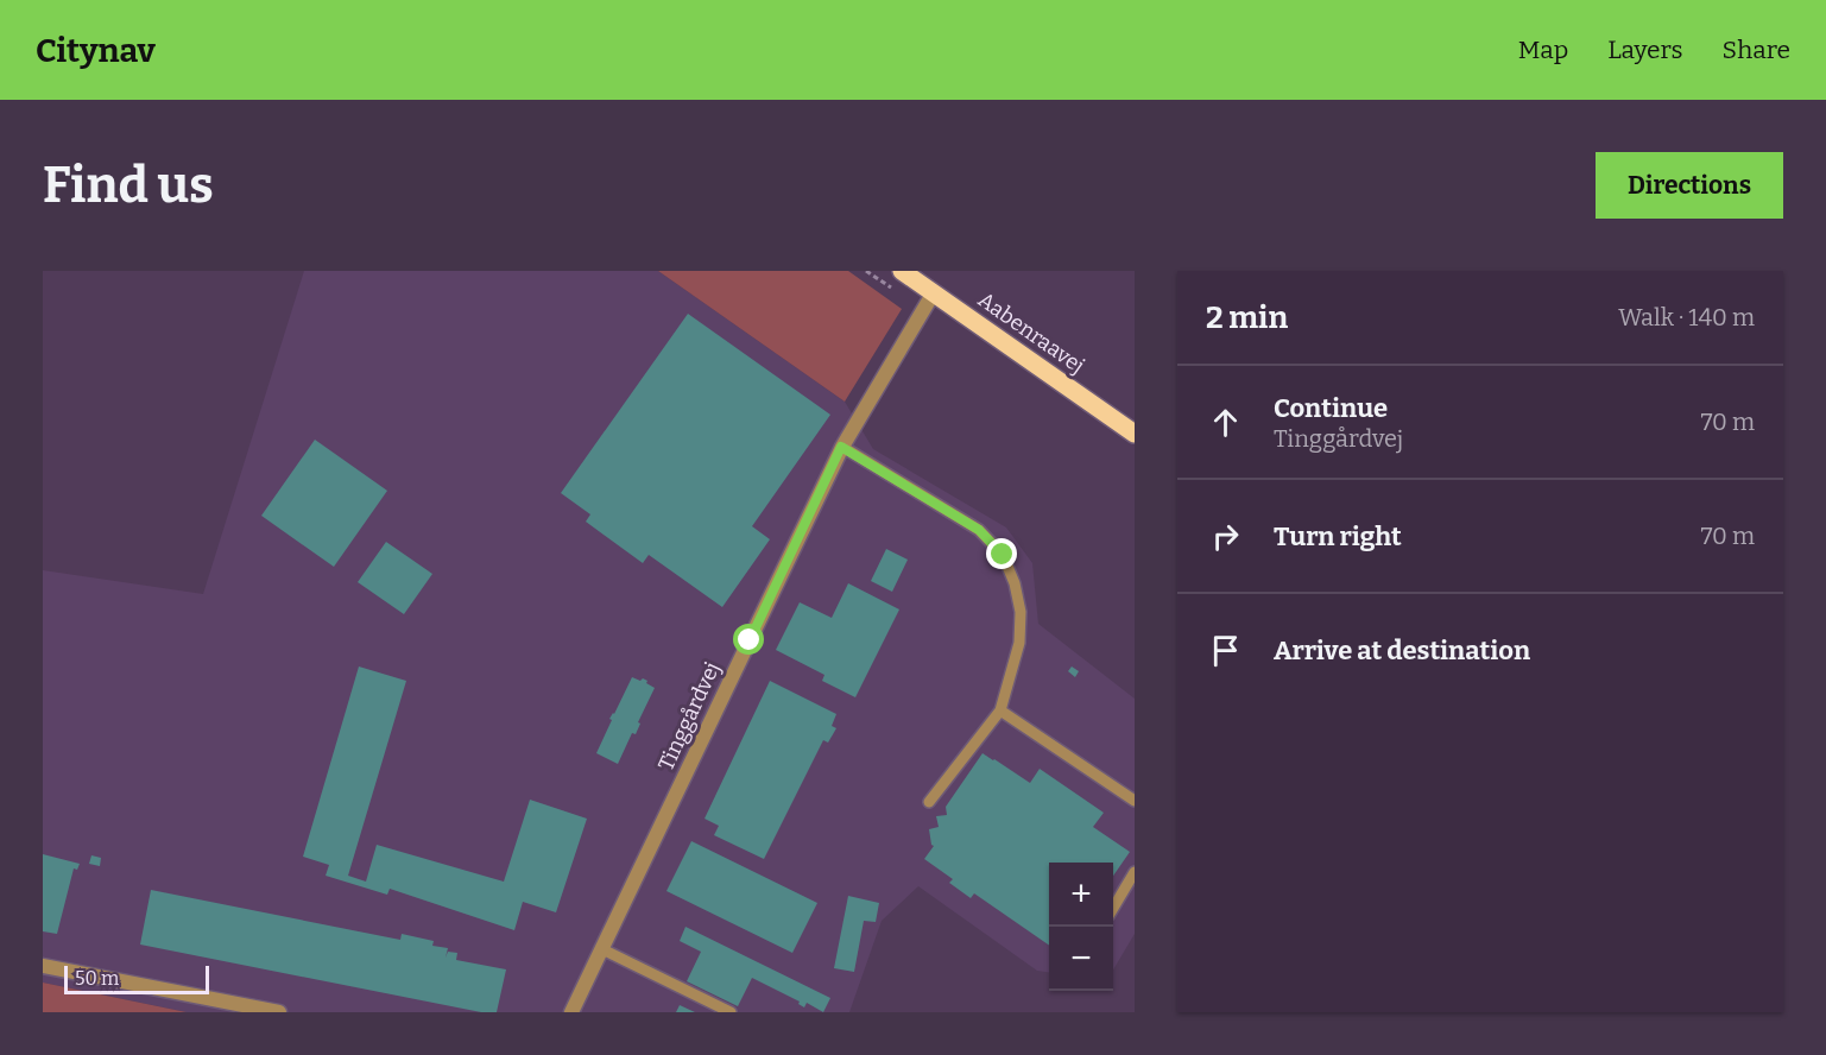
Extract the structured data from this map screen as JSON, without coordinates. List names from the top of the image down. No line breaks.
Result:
{"streets":{"main road":["Aabenraavej"],"street":["Tinggårdvej"]},"crossings":[["Aabenraavej","Tinggårdvej"]],"scale_bar":"50 m","page":{"header":"Citynav","nav":["Map","Layers","Share"],"buttons":"Directions","title":"Find us","heading":["2 min","Walk · 140 m"],"list":[["Continue","Tinggårdvej","70 m"],["Turn right","70 m"],"Arrive at destination"],"map_buttons":["+","−"],"scale":"50 m"}}
